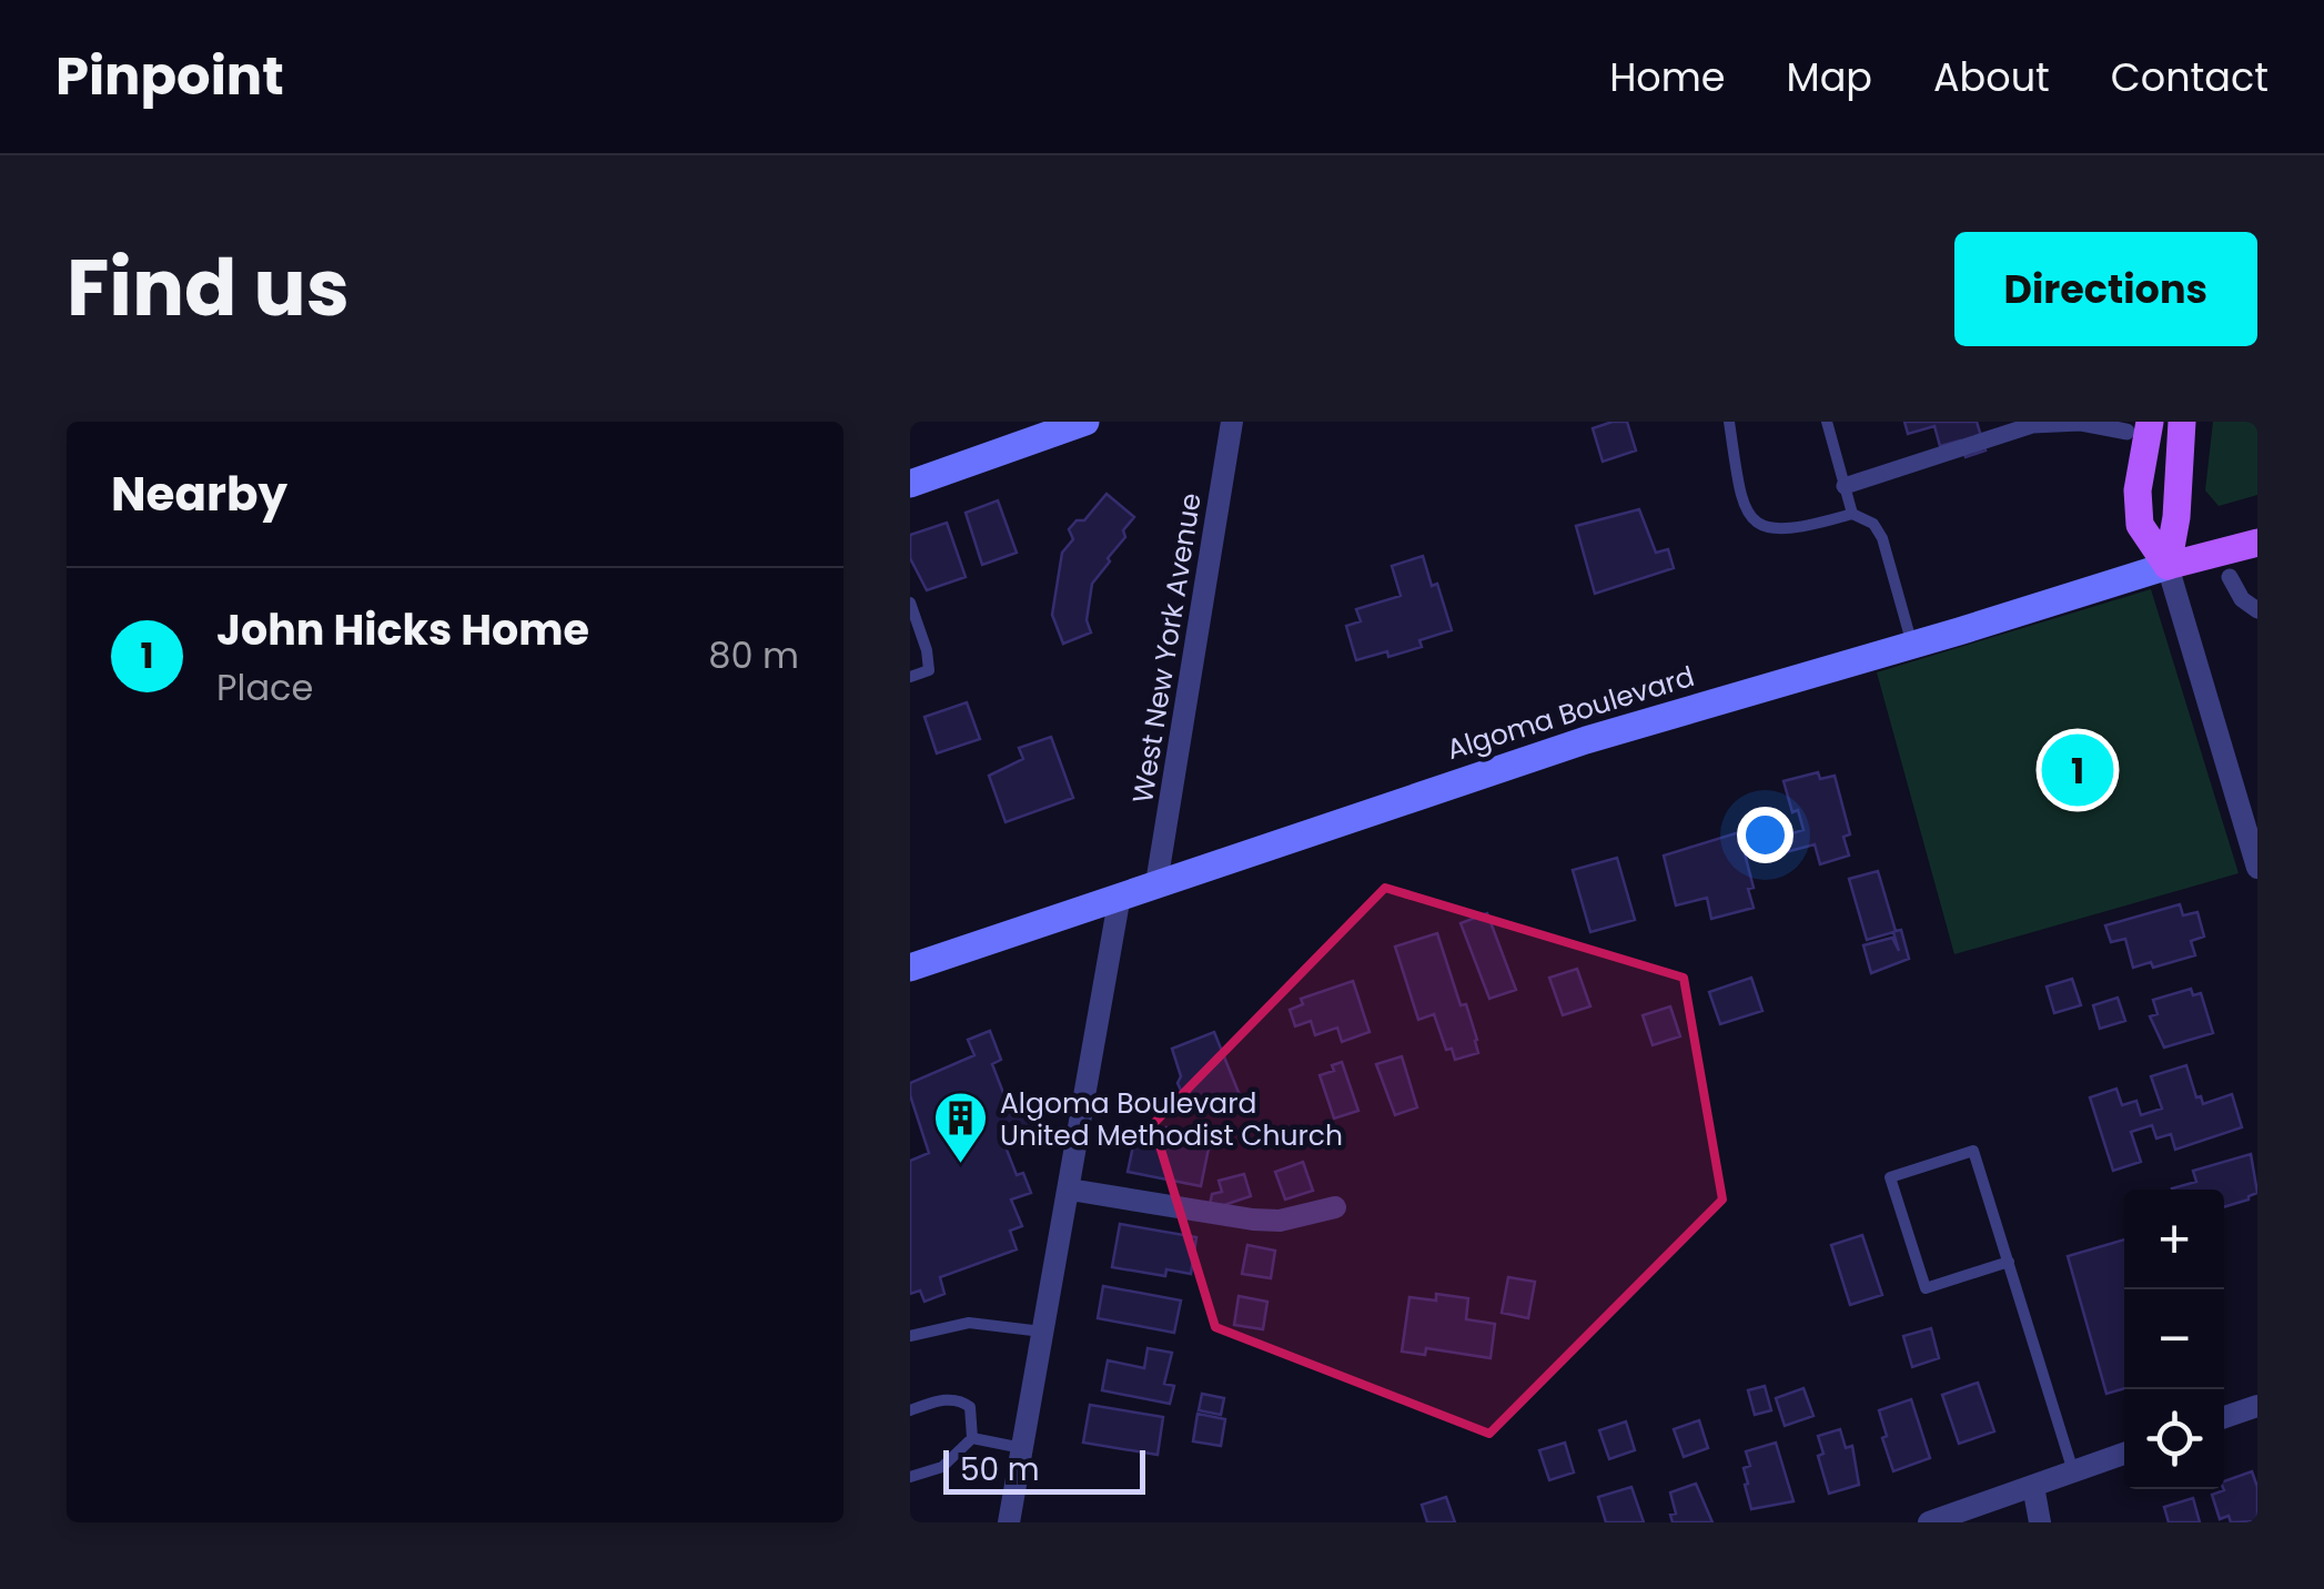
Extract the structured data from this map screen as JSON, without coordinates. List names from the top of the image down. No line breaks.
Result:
{"streets":{"main road":["Algoma Boulevard"],"street":["West New York Avenue"]},"crossings":[["West New York Avenue","Algoma Boulevard"]],"places":{"building":["Algoma Boulevard United Methodist Church"]},"scale_bar":"50 m","page":{"header":"Pinpoint","nav":["Home","Map","About","Contact"],"title":"Find us","buttons":"Directions","heading":"Nearby","list":[{"mark":"1","name":"John Hicks Home","note":"Place","value":"80 m"}],"pins":"1","map_buttons":["+","−"],"scale":"50 m"}}
